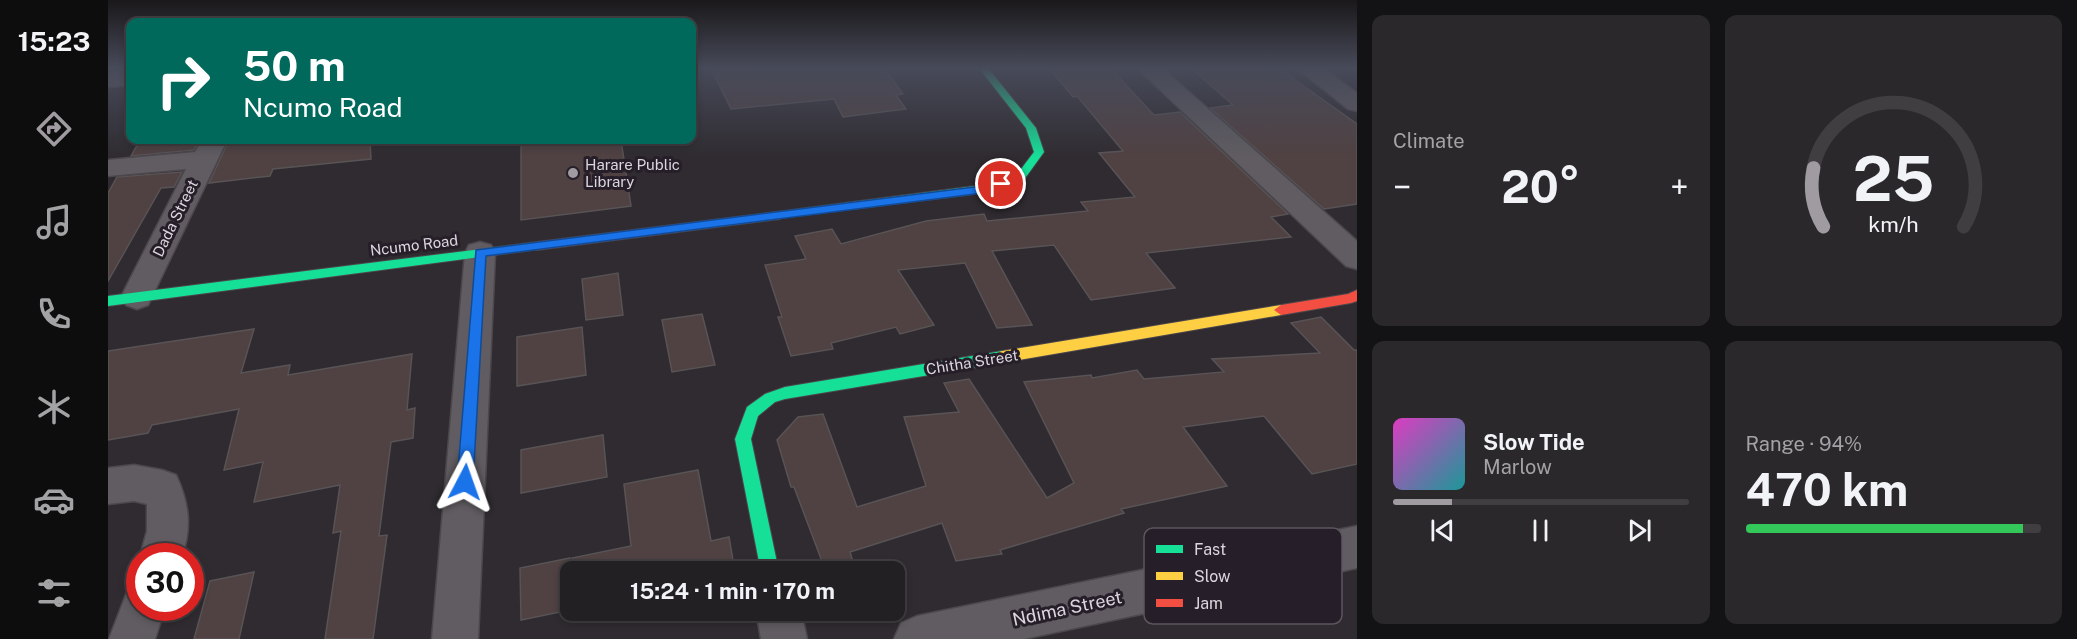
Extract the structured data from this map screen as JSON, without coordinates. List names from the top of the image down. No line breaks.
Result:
{"streets":{"street":["Dada Street","Ncumo Road","Chitha Street","Ndima Street"]},"crossings":[["Dada Street","Ncumo Road"]],"places":["Harare Public Library"],"legend":["Fast","Slow","Jam"],"page":{"tabs":"15:23","tile":["Climate",["Range · 94%","470 km"]],"turn":["50 m","Ncumo Road"],"heat":["−","20°","+"],"song":["Slow Tide","Marlow"],"limit":"30","trip":"15:24 · 1 min · 170 m","gauge":["25","km/h"]}}
